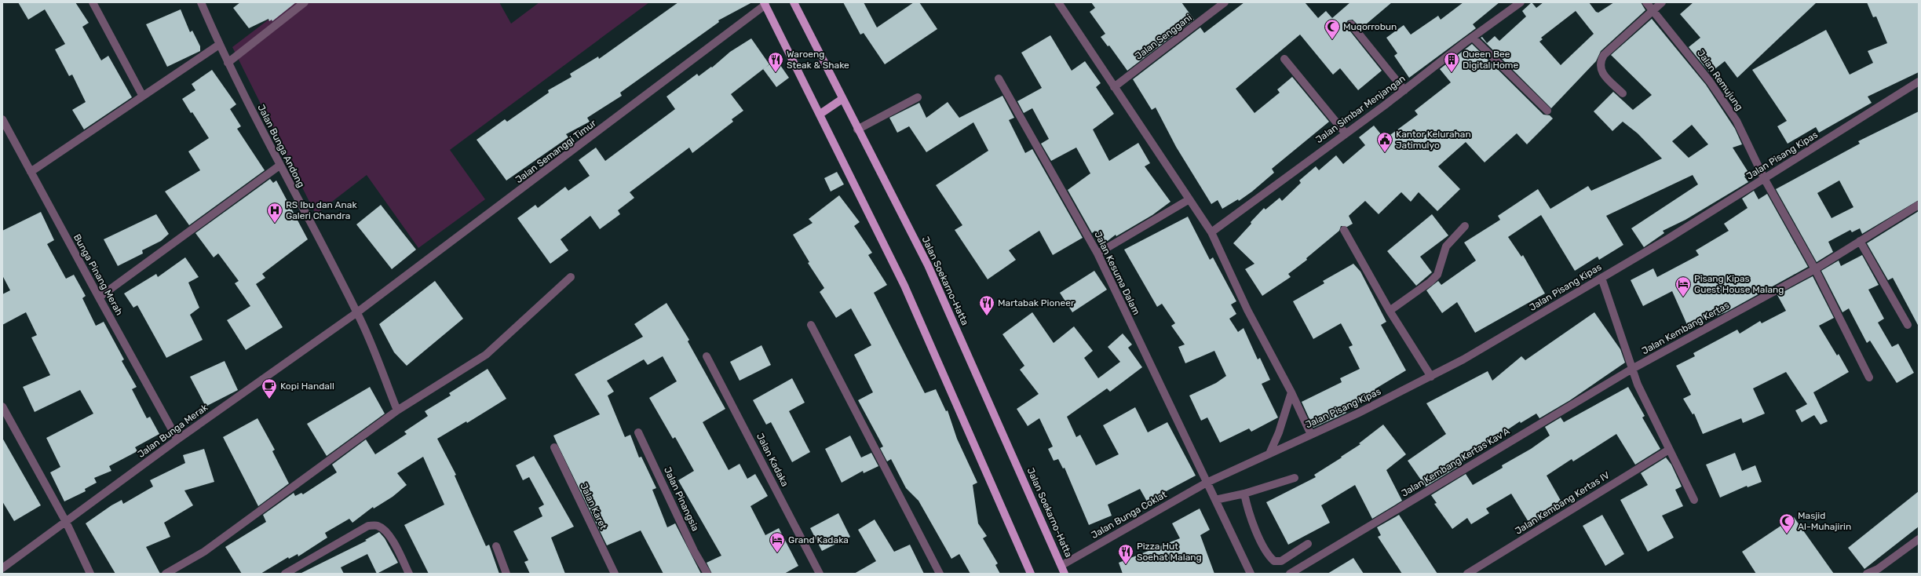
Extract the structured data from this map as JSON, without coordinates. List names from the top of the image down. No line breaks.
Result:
{"streets":{"main road":["Jalan Soekarno-Hatta"],"street":["Jalan Senggani","Jalan Remujung","Jalan Simbar Menjangan","Jalan Bunga Andong","Jalan Semanggi Timur","Jalan Pisang Kipas","Jalan Kesuma Dalam","Bunga Pinang Merah","Jalan Kembang Kertas","Jalan Bunga Merak","Jalan Kadaka","Jalan Kembang Kertas Kav A","Jalan Pinangsia","Jalan Kembang Kertas IV","Jalan Karet","Jalan Bunga Coklat"]},"crossings":[["Jalan Remujung","Jalan Pisang Kipas"],["Jalan Bunga Andong","Jalan Semanggi Timur"],["Jalan Bunga Andong","Jalan Bunga Merak"],["Jalan Semanggi Timur","Jalan Bunga Merak"],["Jalan Pisang Kipas","Jalan Kesuma Dalam"],["Jalan Pisang Kipas","Jalan Bunga Coklat"],["Jalan Kesuma Dalam","Jalan Bunga Coklat"],["Bunga Pinang Merah","Jalan Bunga Merak"],["Jalan Soekarno-Hatta","Jalan Bunga Coklat"],["Jalan Kembang Kertas","Jalan Kembang Kertas Kav A"]],"places":{"mosque":["Muqorrobun","Masjid Al-Muhajirin"],"restaurant":["Waroeng Steak & Shake","Martabak Pioneer","Pizza Hut Soehat Malang"],"building":["Queen Bee Digital Home"],"public building":["Kantor Kelurahan Jatimulyo"],"hospital":["RS Ibu dan Anak Galeri Chandra"],"hotel":["Pisang Kipas Guest House Malang","Grand Kadaka"],"cafe":["Kopi Handall"]}}
